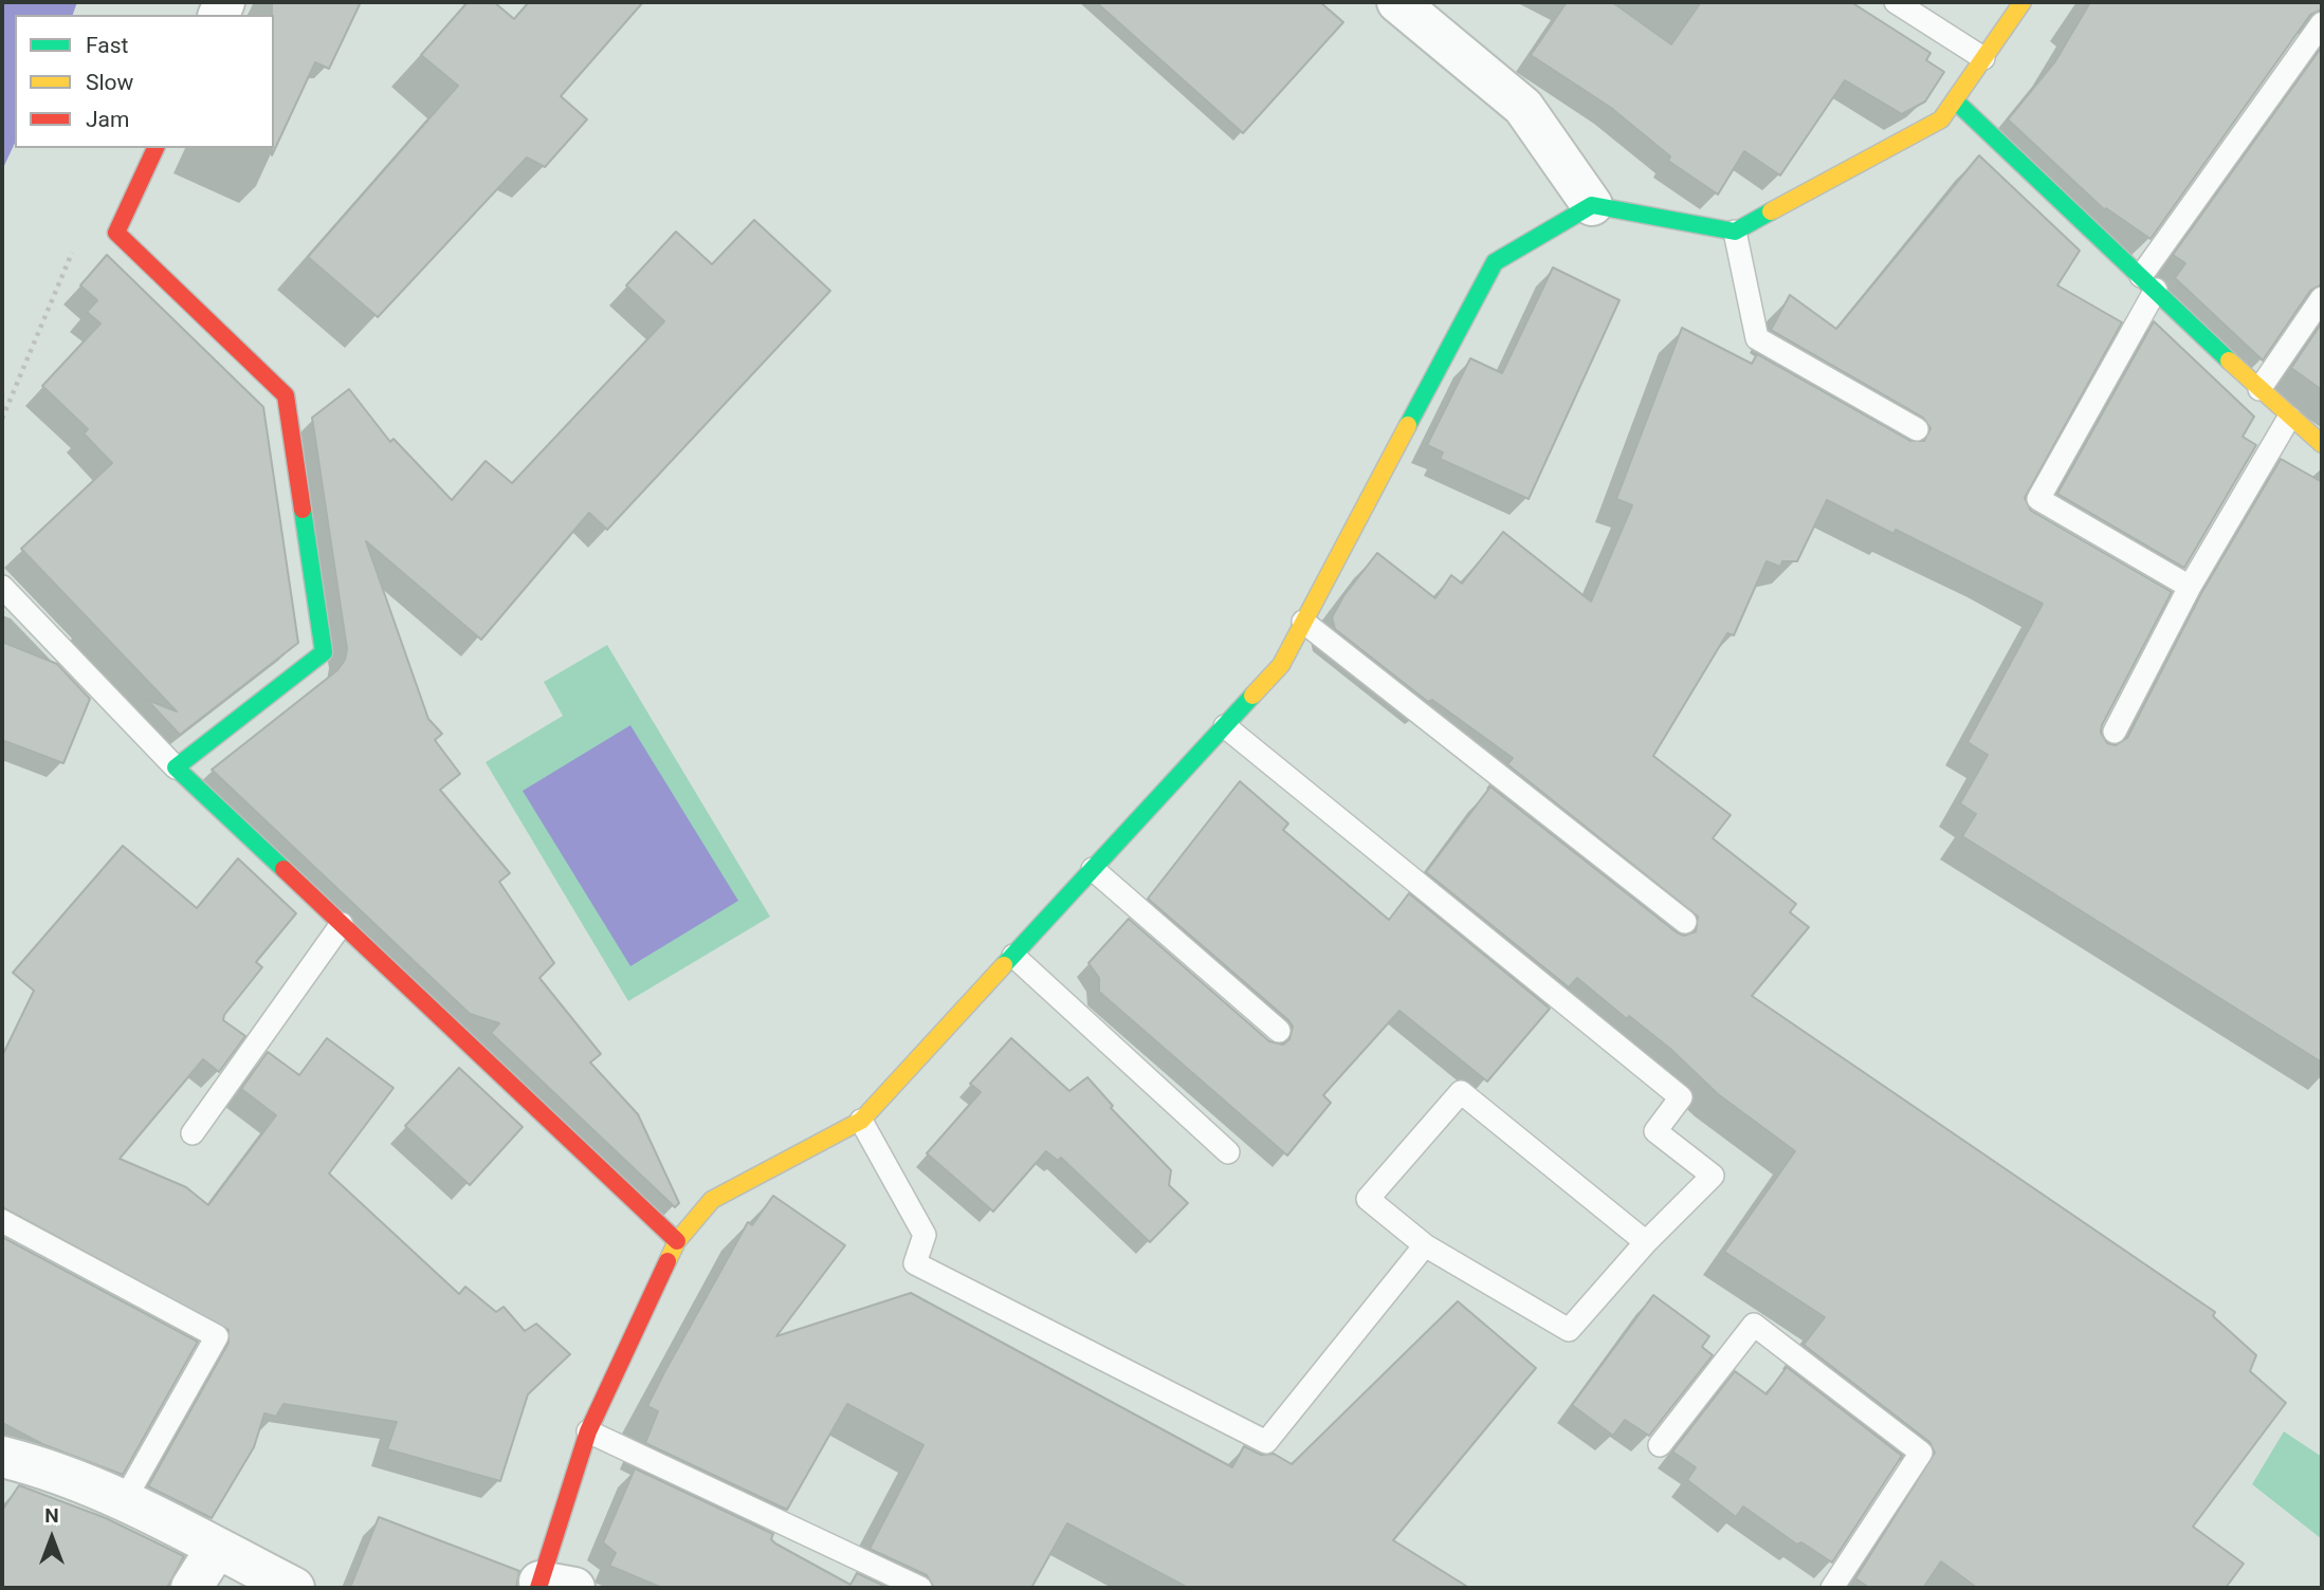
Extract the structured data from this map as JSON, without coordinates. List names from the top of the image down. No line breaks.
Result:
{"legend":["Fast","Slow","Jam"],"north":"top"}
